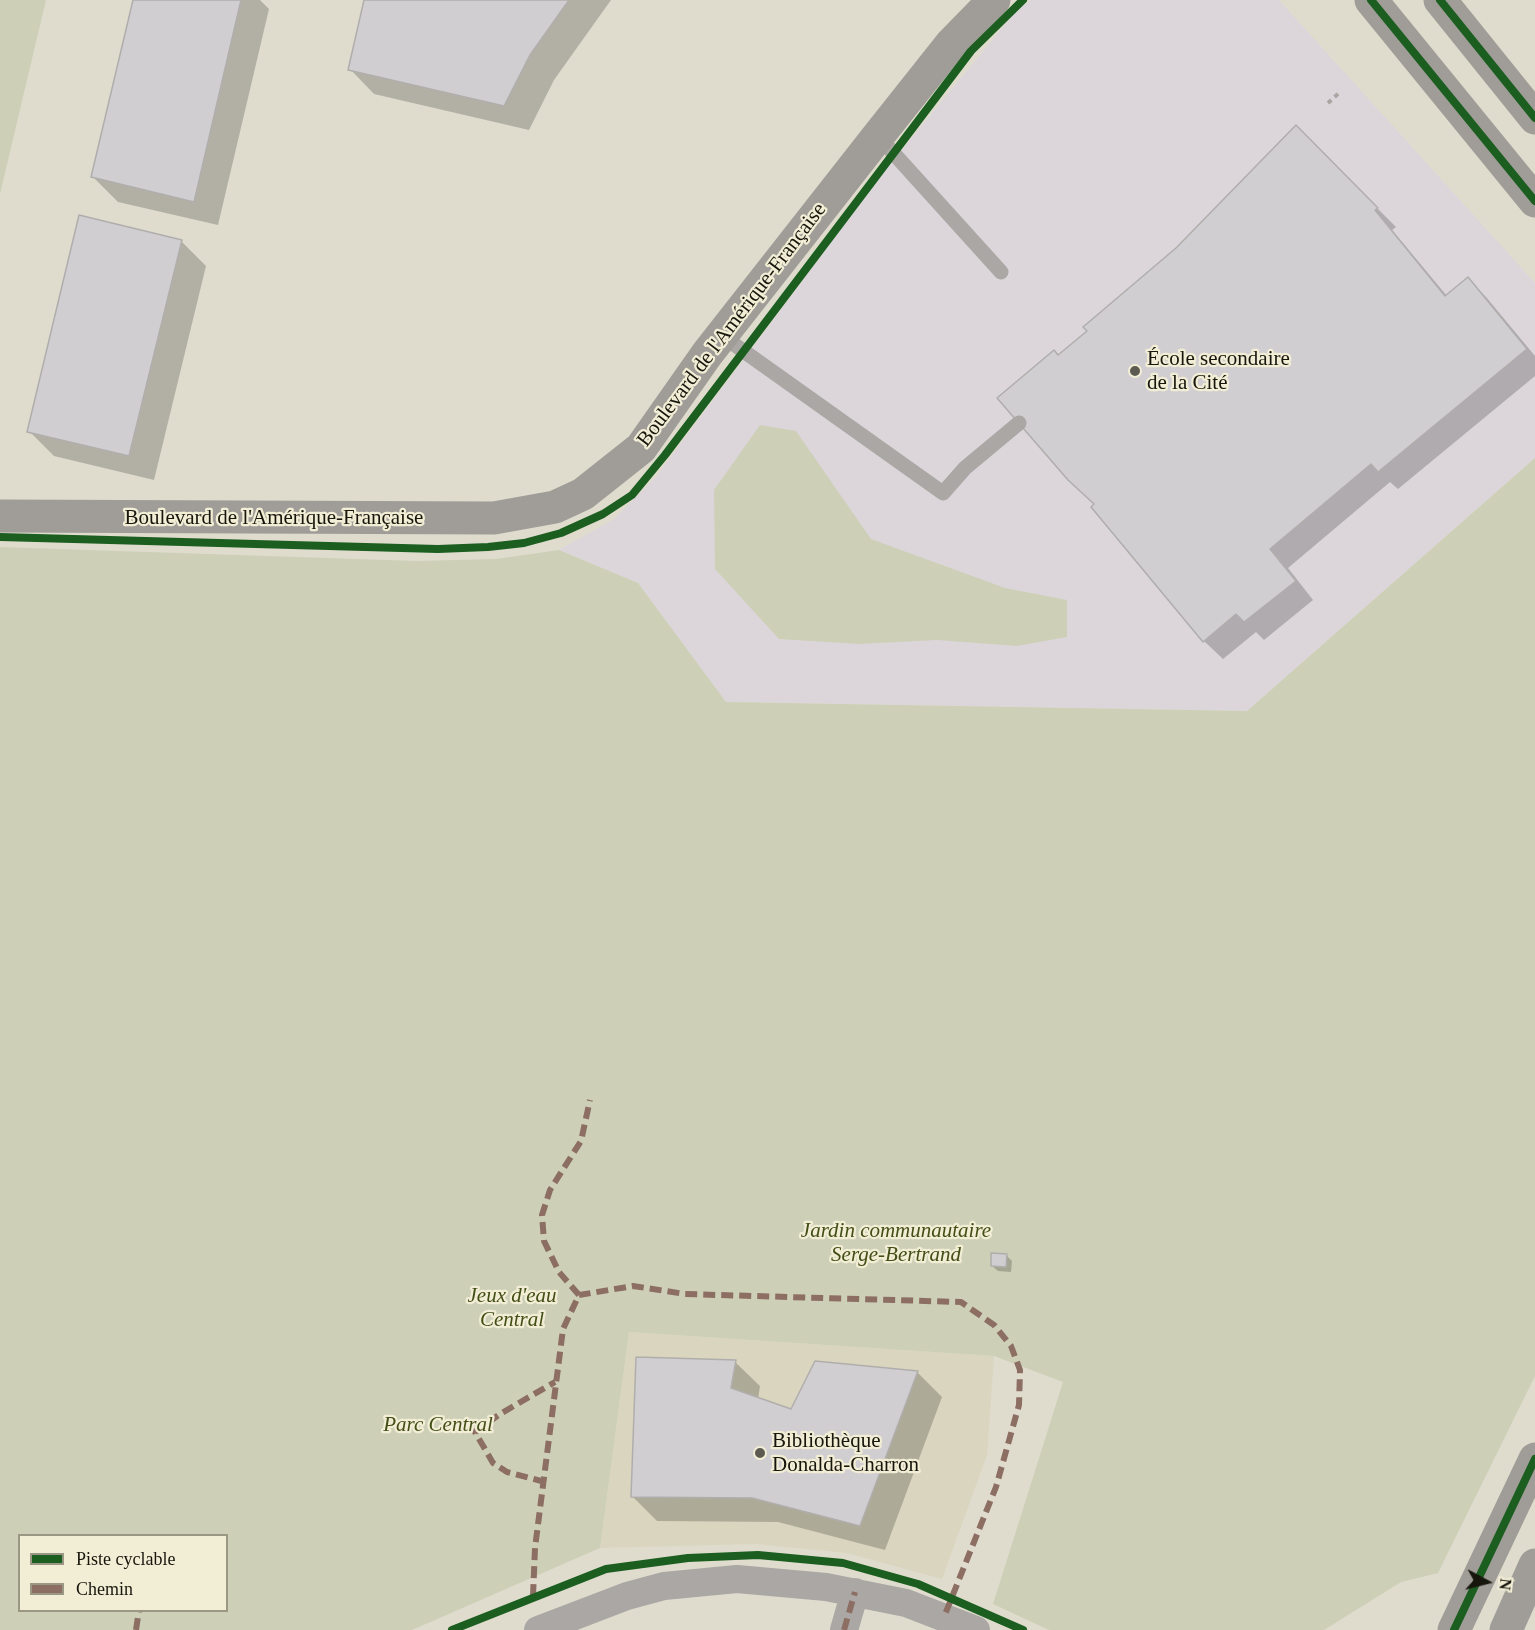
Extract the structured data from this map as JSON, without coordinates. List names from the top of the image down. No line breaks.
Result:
{"streets":{"street":["Boulevard de l'Amérique-Française"]},"parks":["Jardin communautaire Serge-Bertrand","Jeux d'eau Central","Parc Central"],"places":["École secondaire de la Cité","Bibliothèque Donalda-Charron"],"legend":["Piste cyclable","Chemin"],"north":"right"}
